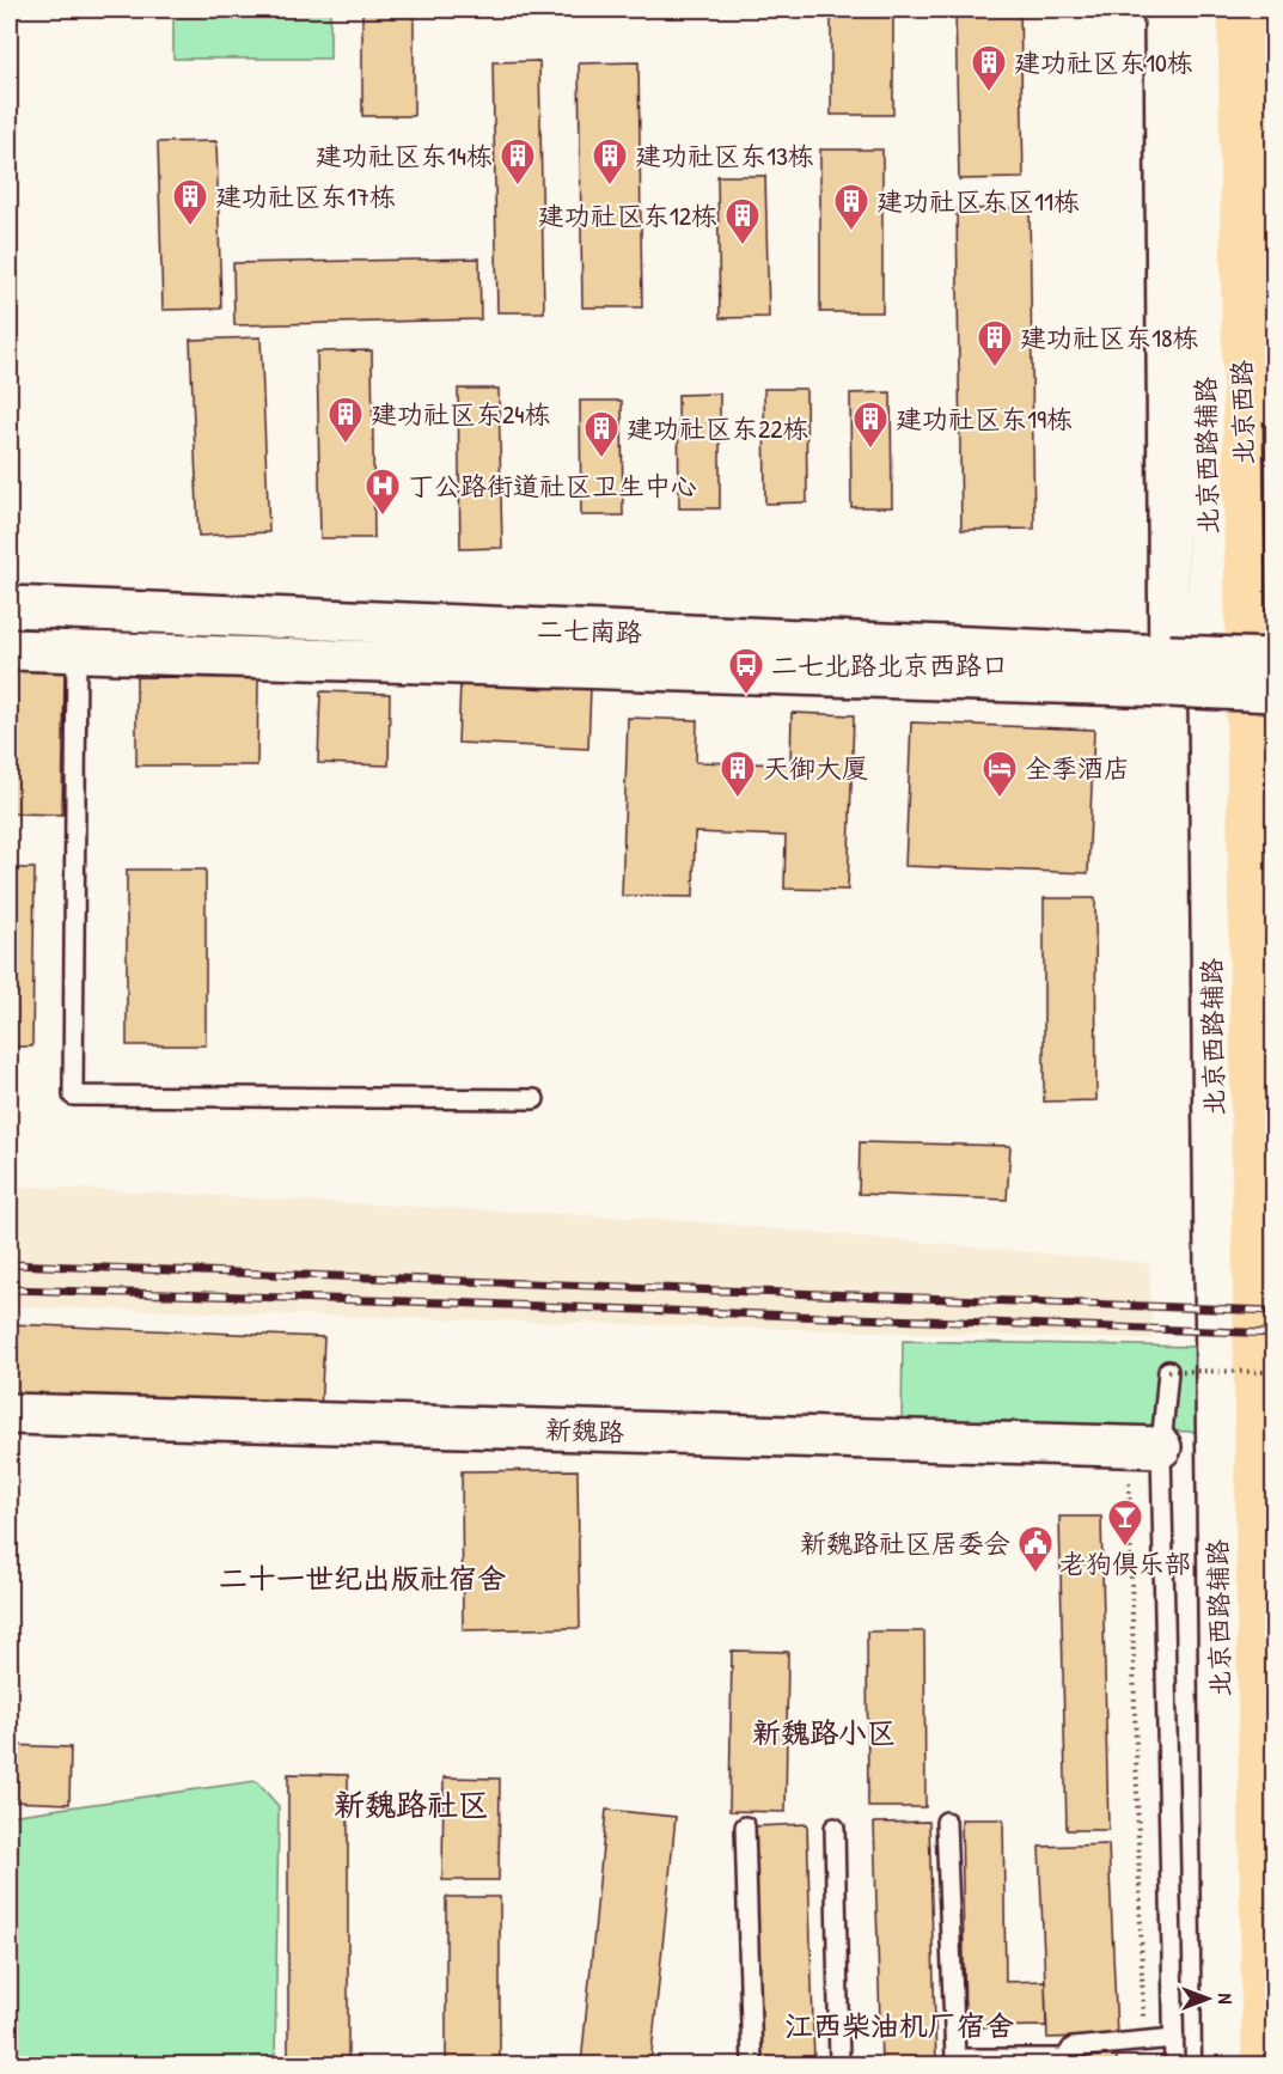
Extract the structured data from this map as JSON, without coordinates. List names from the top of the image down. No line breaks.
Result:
{"streets":{"main road":["北京西路","北京西路辅路","二七南路","新魏路"]},"crossings":[["北京西路辅路","二七南路"]],"districts":["二十一世纪出版社宿舍","新魏路小区","新魏路社区","江西柴油机厂宿舍"],"places":{"building":["建功社区东10栋","建功社区东14栋","建功社区东13栋","建功社区东17栋","建功社区东区11栋","建功社区东12栋","建功社区东18栋","建功社区东24栋","建功社区东19栋","建功社区东22栋","天御大厦"],"hospital":["丁公路街道社区卫生中心"],"bus stop":["二七北路北京西路口"],"hotel":["全季酒店"],"bar":["老狗俱乐部"],"public building":["新魏路社区居委会"]},"north":"right"}
